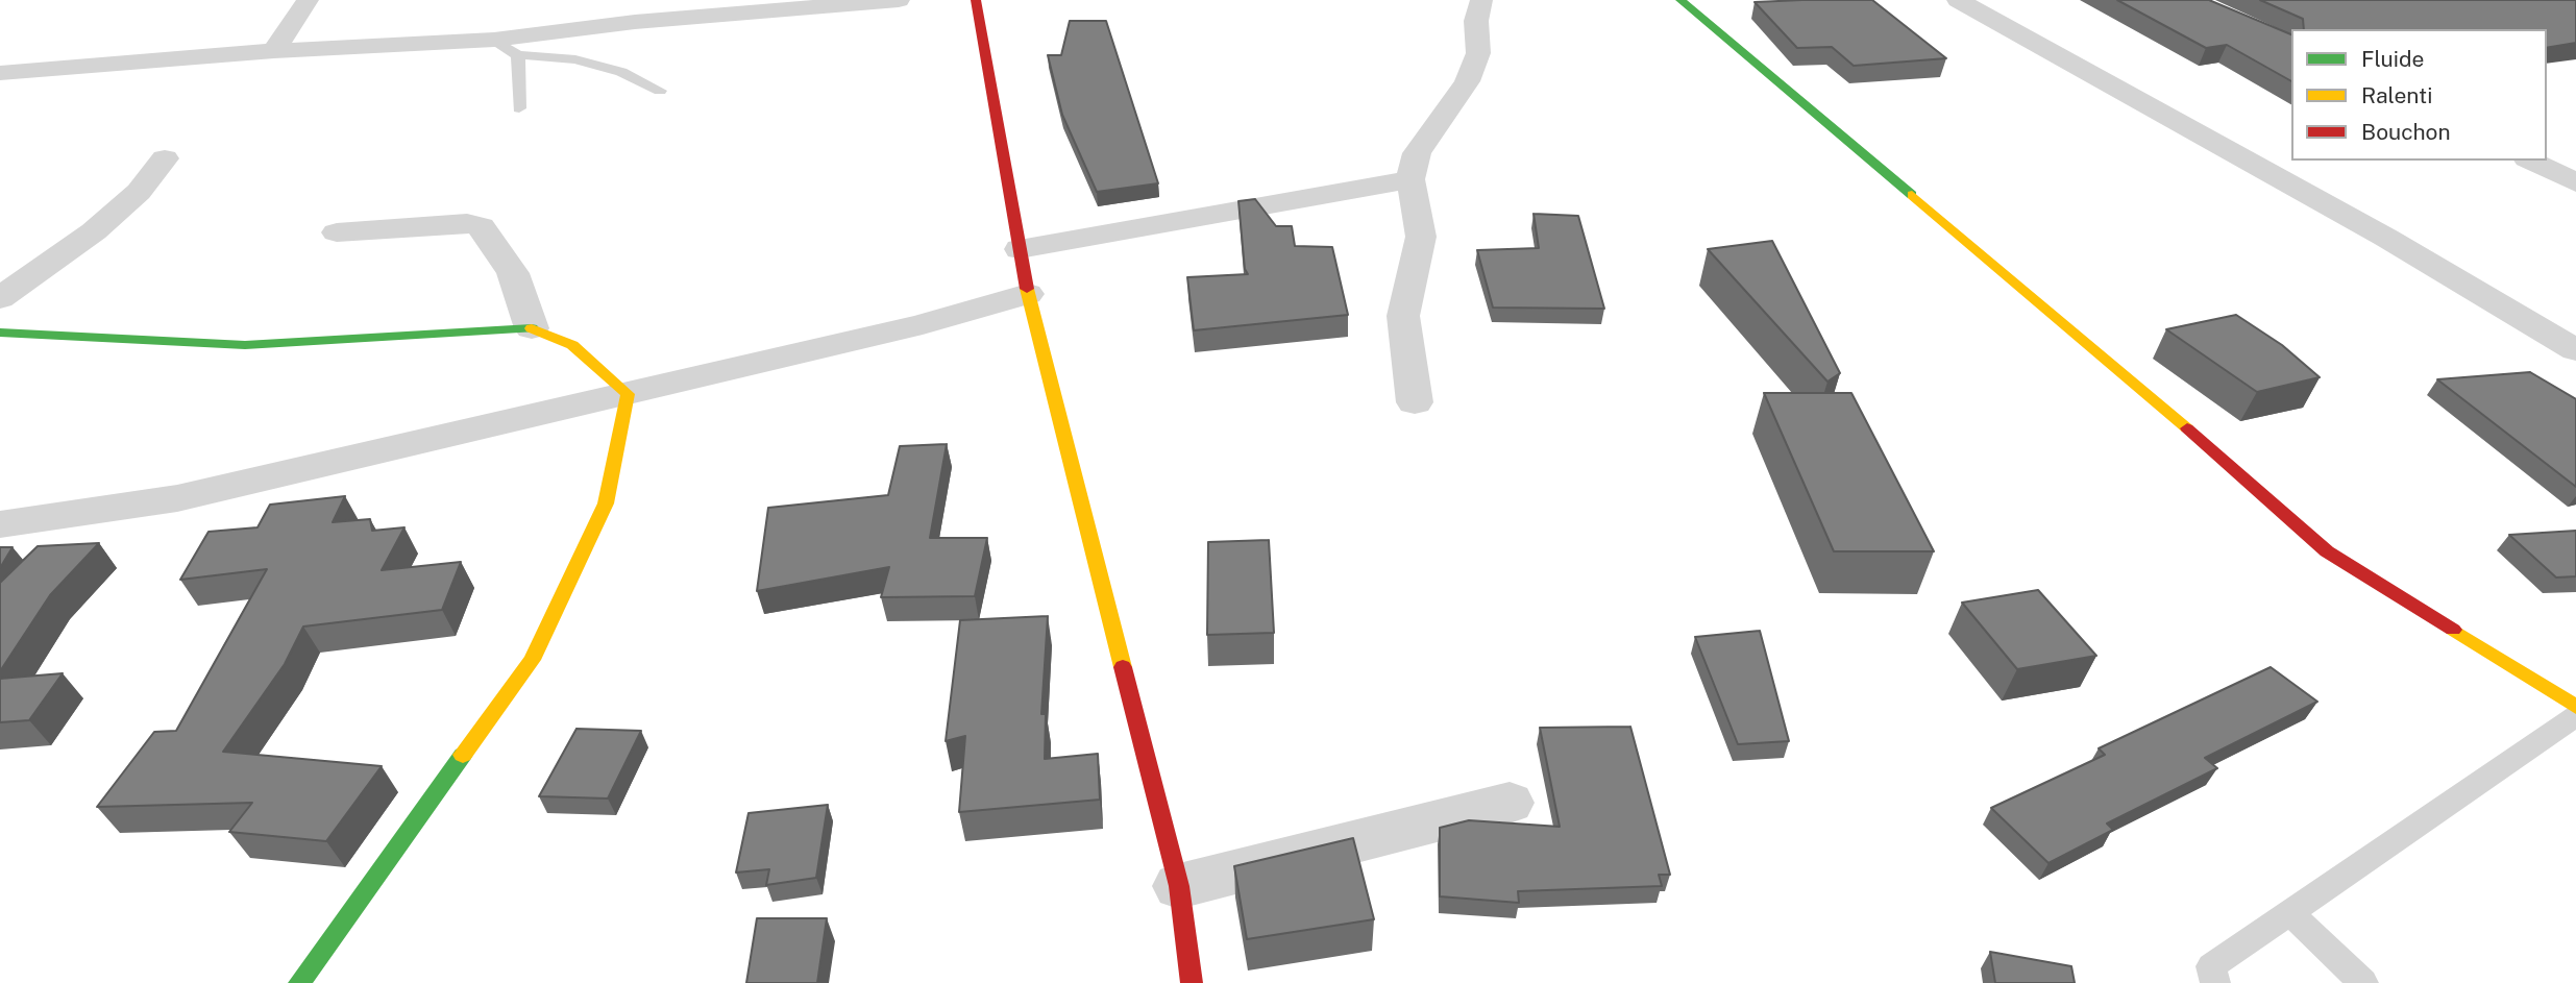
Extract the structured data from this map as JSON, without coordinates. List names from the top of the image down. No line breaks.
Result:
{"legend":["Fluide","Ralenti","Bouchon"]}
